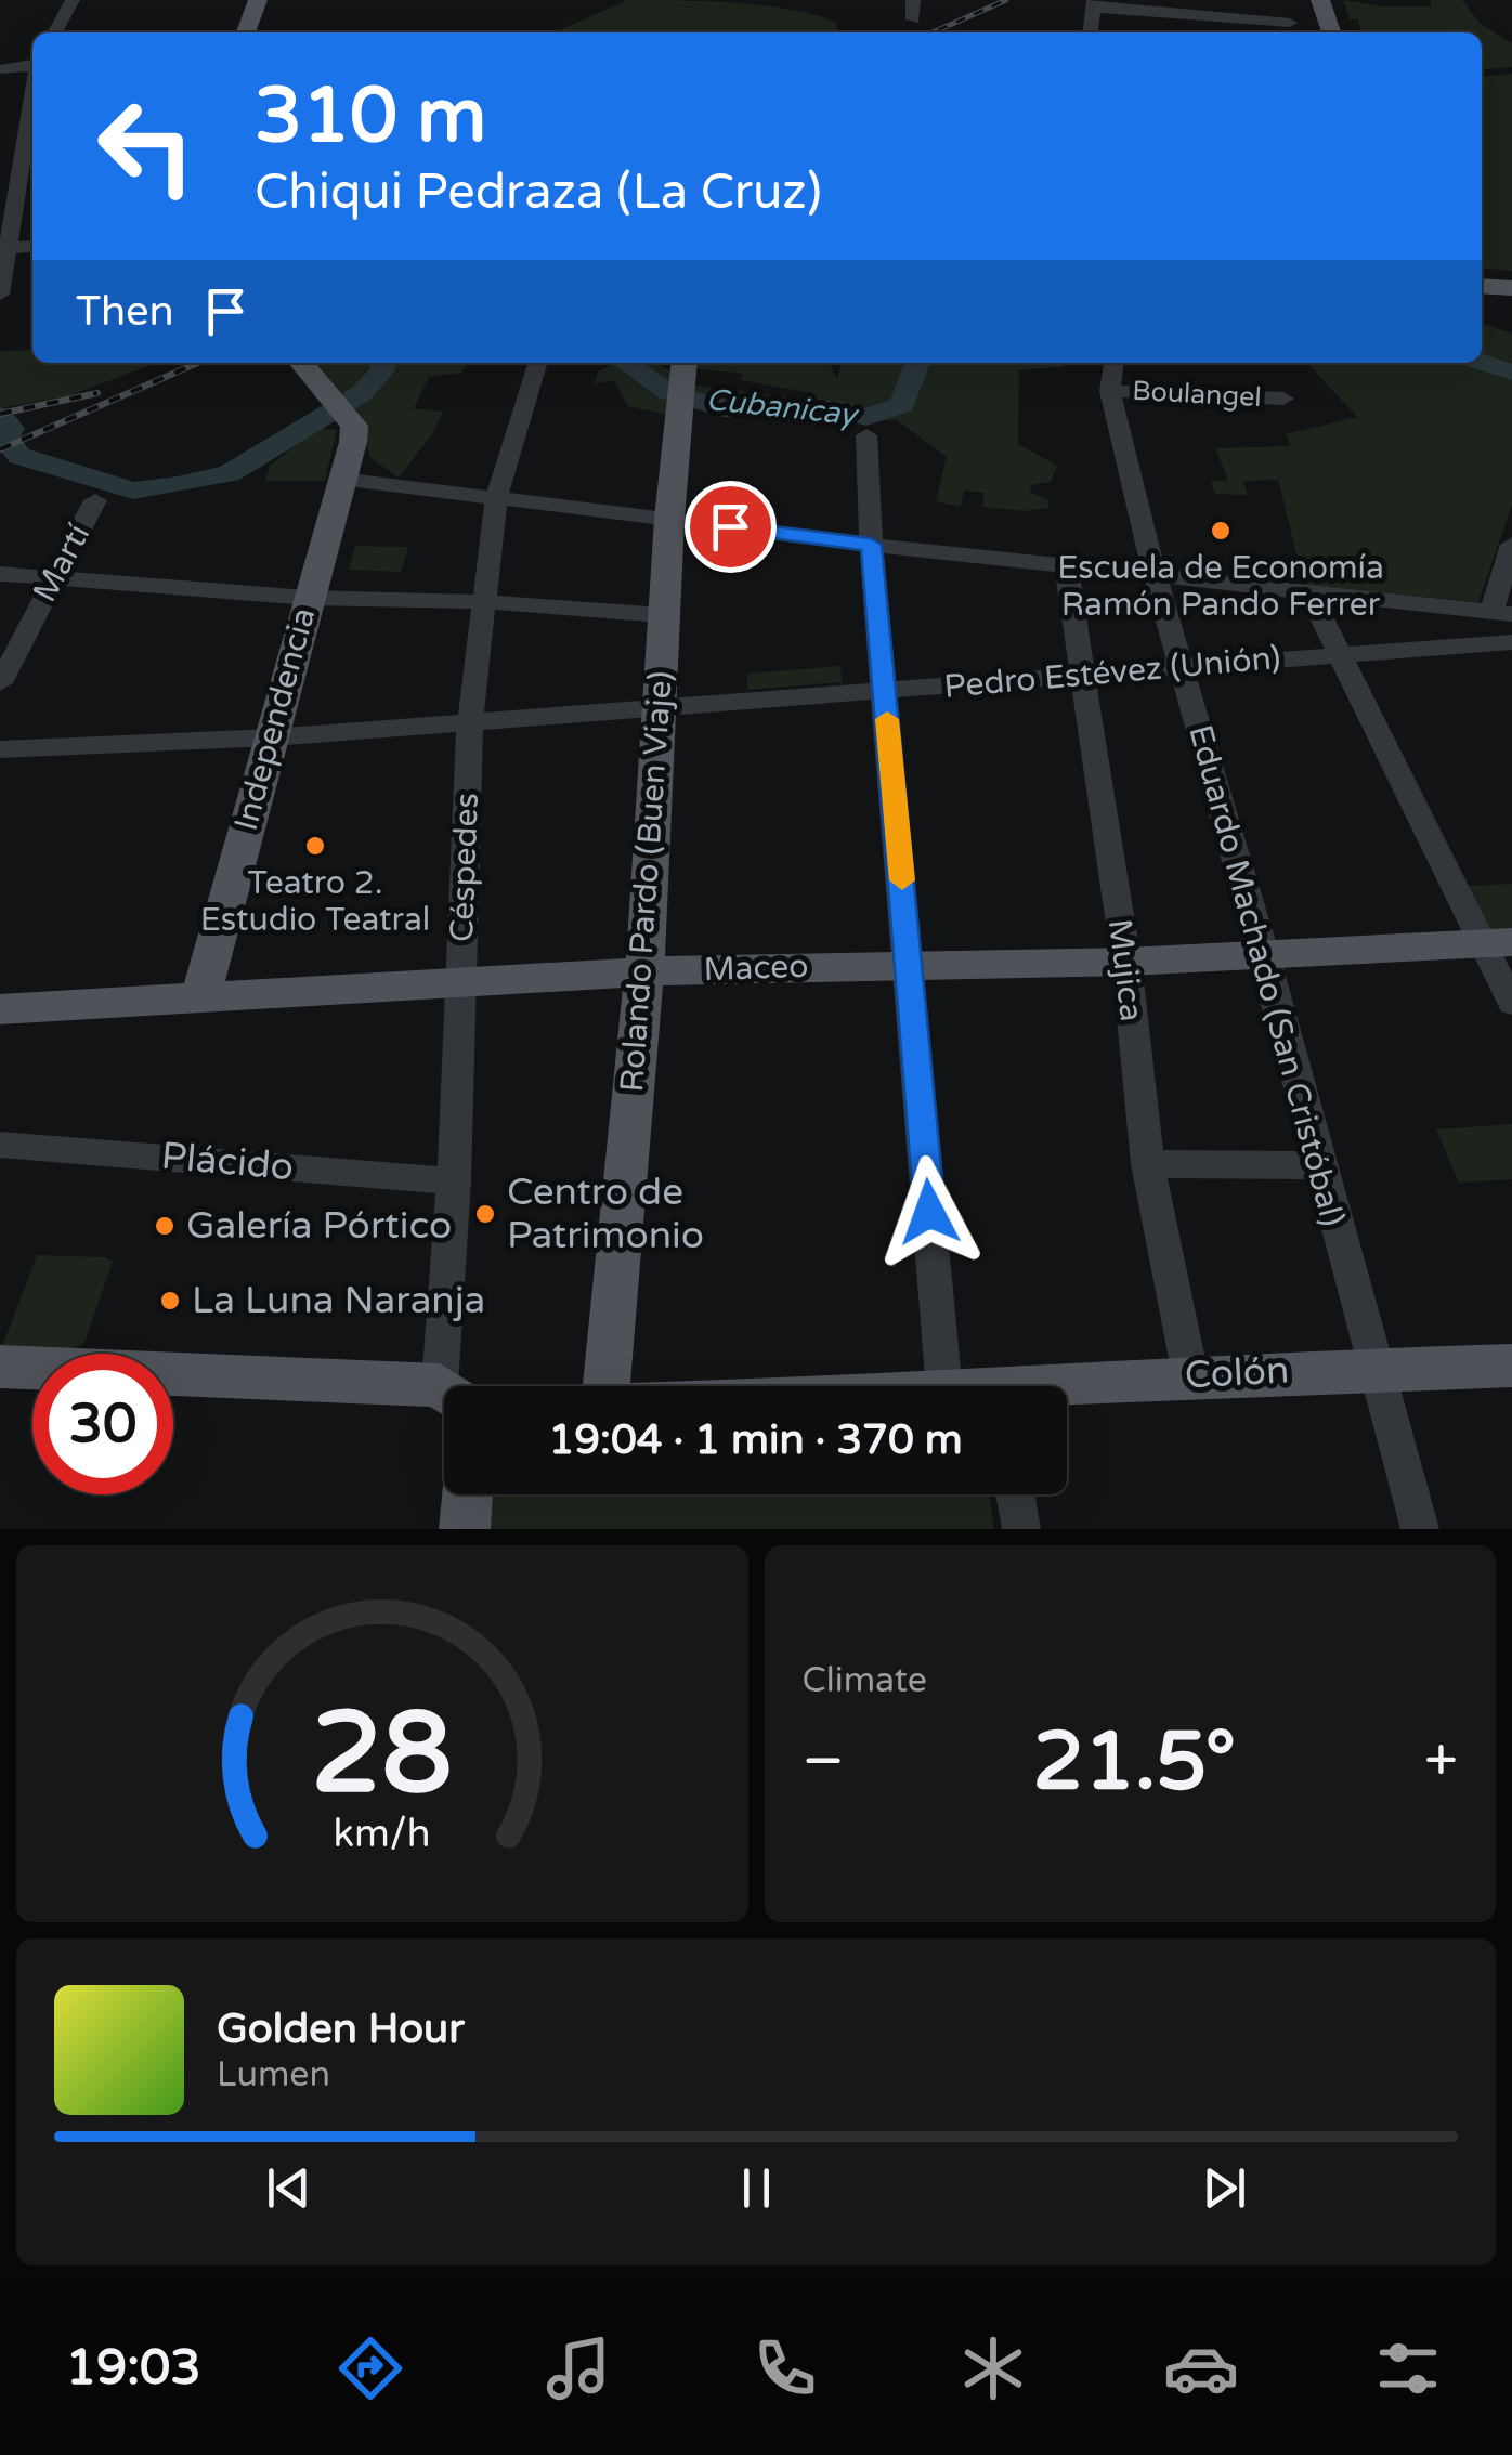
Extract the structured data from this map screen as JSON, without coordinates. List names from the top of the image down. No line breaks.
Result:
{"streets":{"main road":["Independencia","Rolando Pardo (Buen Viaje)","Maceo","Colón"],"street":["Boulangel","Martí","Pedro Estévez (Unión)","Céspedes","Mujica","Eduardo Machado (San Cristóbal)","Plácido"]},"crossings":[["Boulangel","Eduardo Machado (San Cristóbal)"],["Pedro Estévez (Unión)","Independencia"],["Pedro Estévez (Unión)","Céspedes"],["Pedro Estévez (Unión)","Rolando Pardo (Buen Viaje)"],["Pedro Estévez (Unión)","Mujica"],["Pedro Estévez (Unión)","Eduardo Machado (San Cristóbal)"],["Independencia","Maceo"],["Céspedes","Maceo"],["Céspedes","Plácido"],["Rolando Pardo (Buen Viaje)","Maceo"],["Maceo","Mujica"],["Maceo","Eduardo Machado (San Cristóbal)"],["Mujica","Colón"],["Eduardo Machado (San Cristóbal)","Colón"]],"water":["Cubanicay"],"places":["Escuela de Economía Ramón Pando Ferrer","Teatro 2. Estudio Teatral","Centro de Patrimonio","Galería Pórtico","La Luna Naranja"],"page":{"turn":["310 m","Chiqui Pedraza (La Cruz)"],"then":"Then","limit":"30","trip":"19:04 · 1 min · 370 m","tile":"Climate","heat":["−","21.5°","+"],"song":["Golden Hour","Lumen"],"tabs":"19:03","gauge":["28","km/h"]}}
